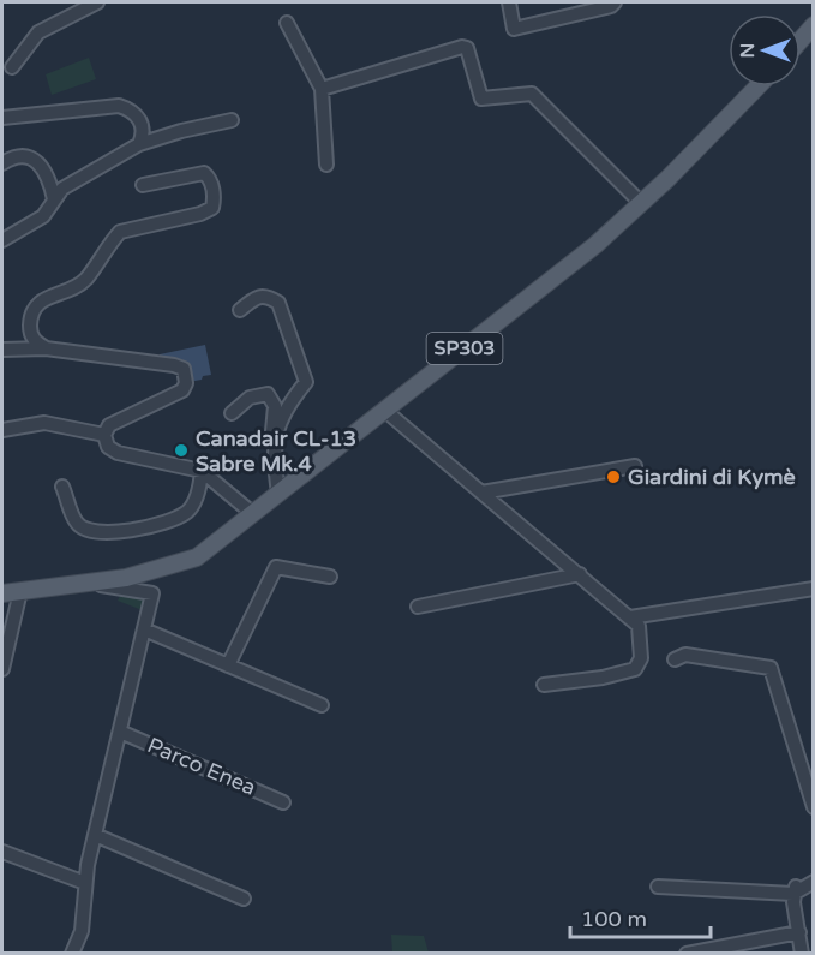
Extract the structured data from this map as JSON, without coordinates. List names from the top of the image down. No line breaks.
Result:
{"streets":{"main road":["SP303"],"street":["Parco Enea"]},"crossings":[["SP303","Parco Enea"]],"places":["Canadair CL-13 Sabre Mk.4","Giardini di Kymè"],"scale_bar":"100 m","north":"left"}
